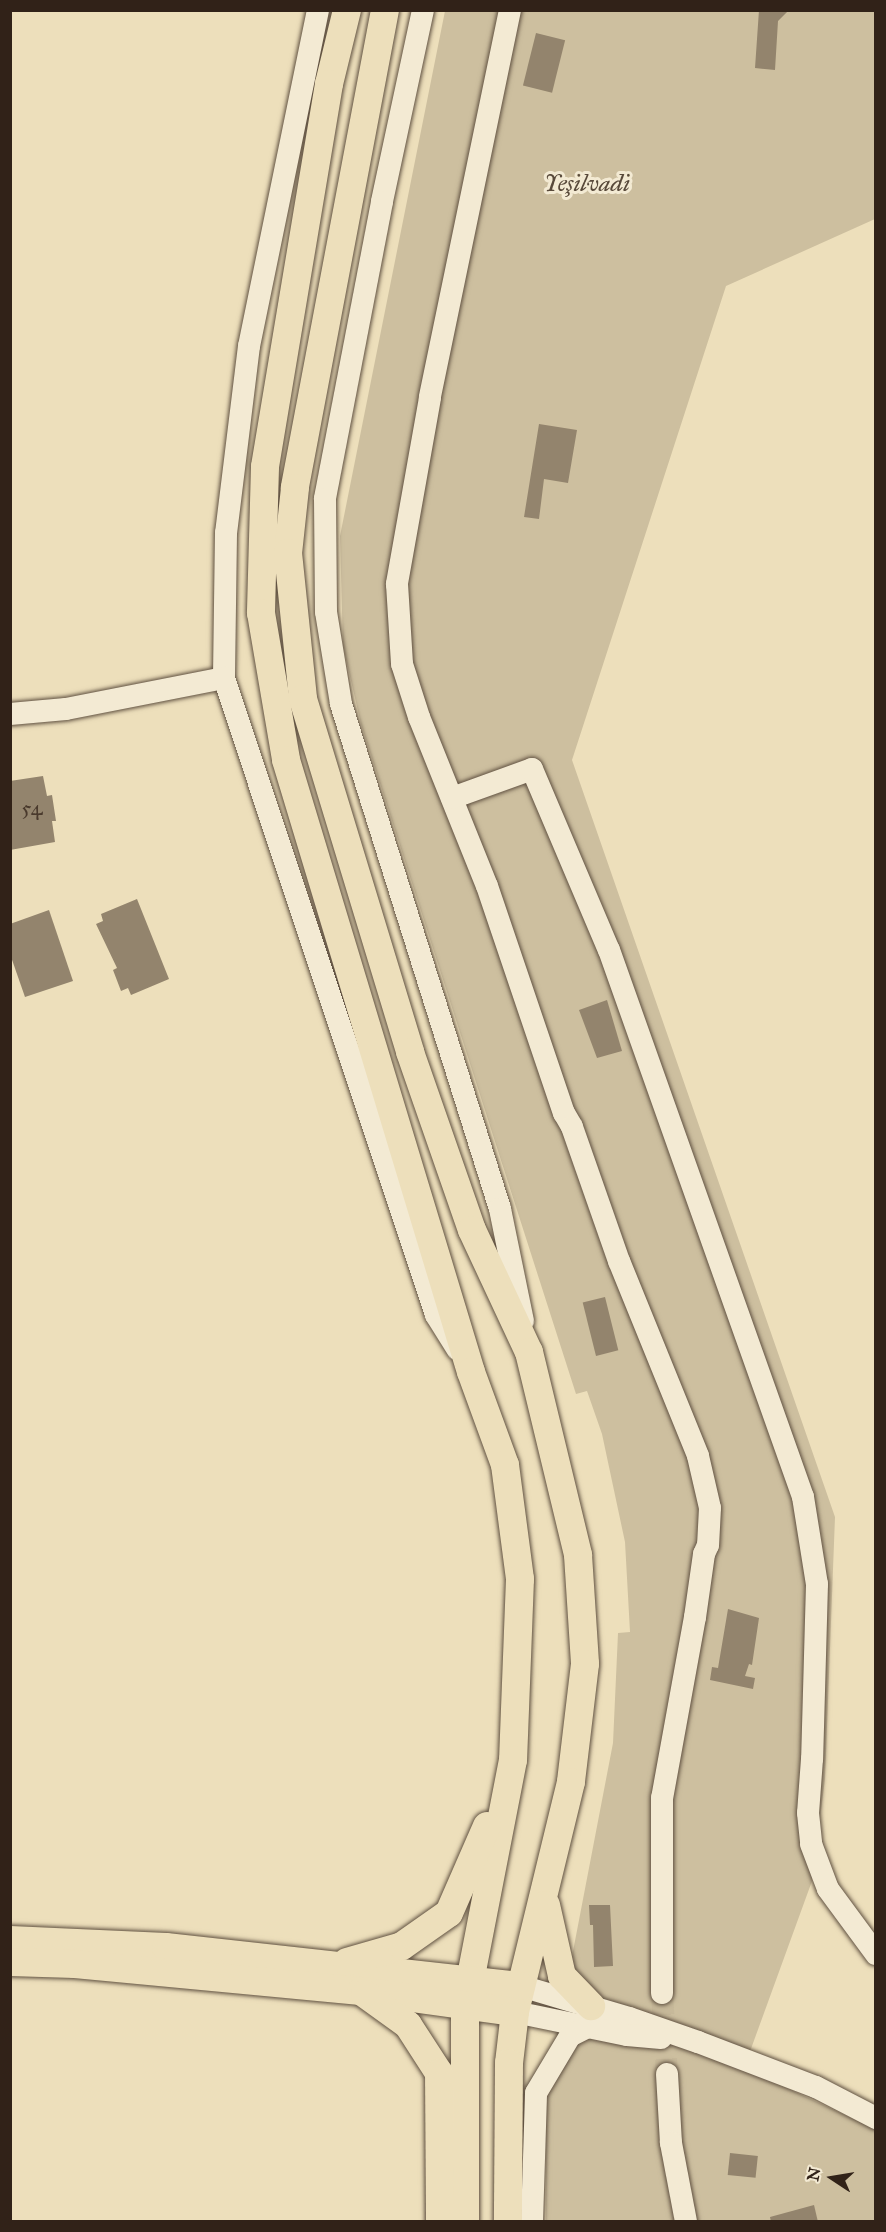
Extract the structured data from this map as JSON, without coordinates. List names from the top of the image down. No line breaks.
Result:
{"parks":["Yeşilvadi"],"house_numbers":["54"],"north":"left"}
